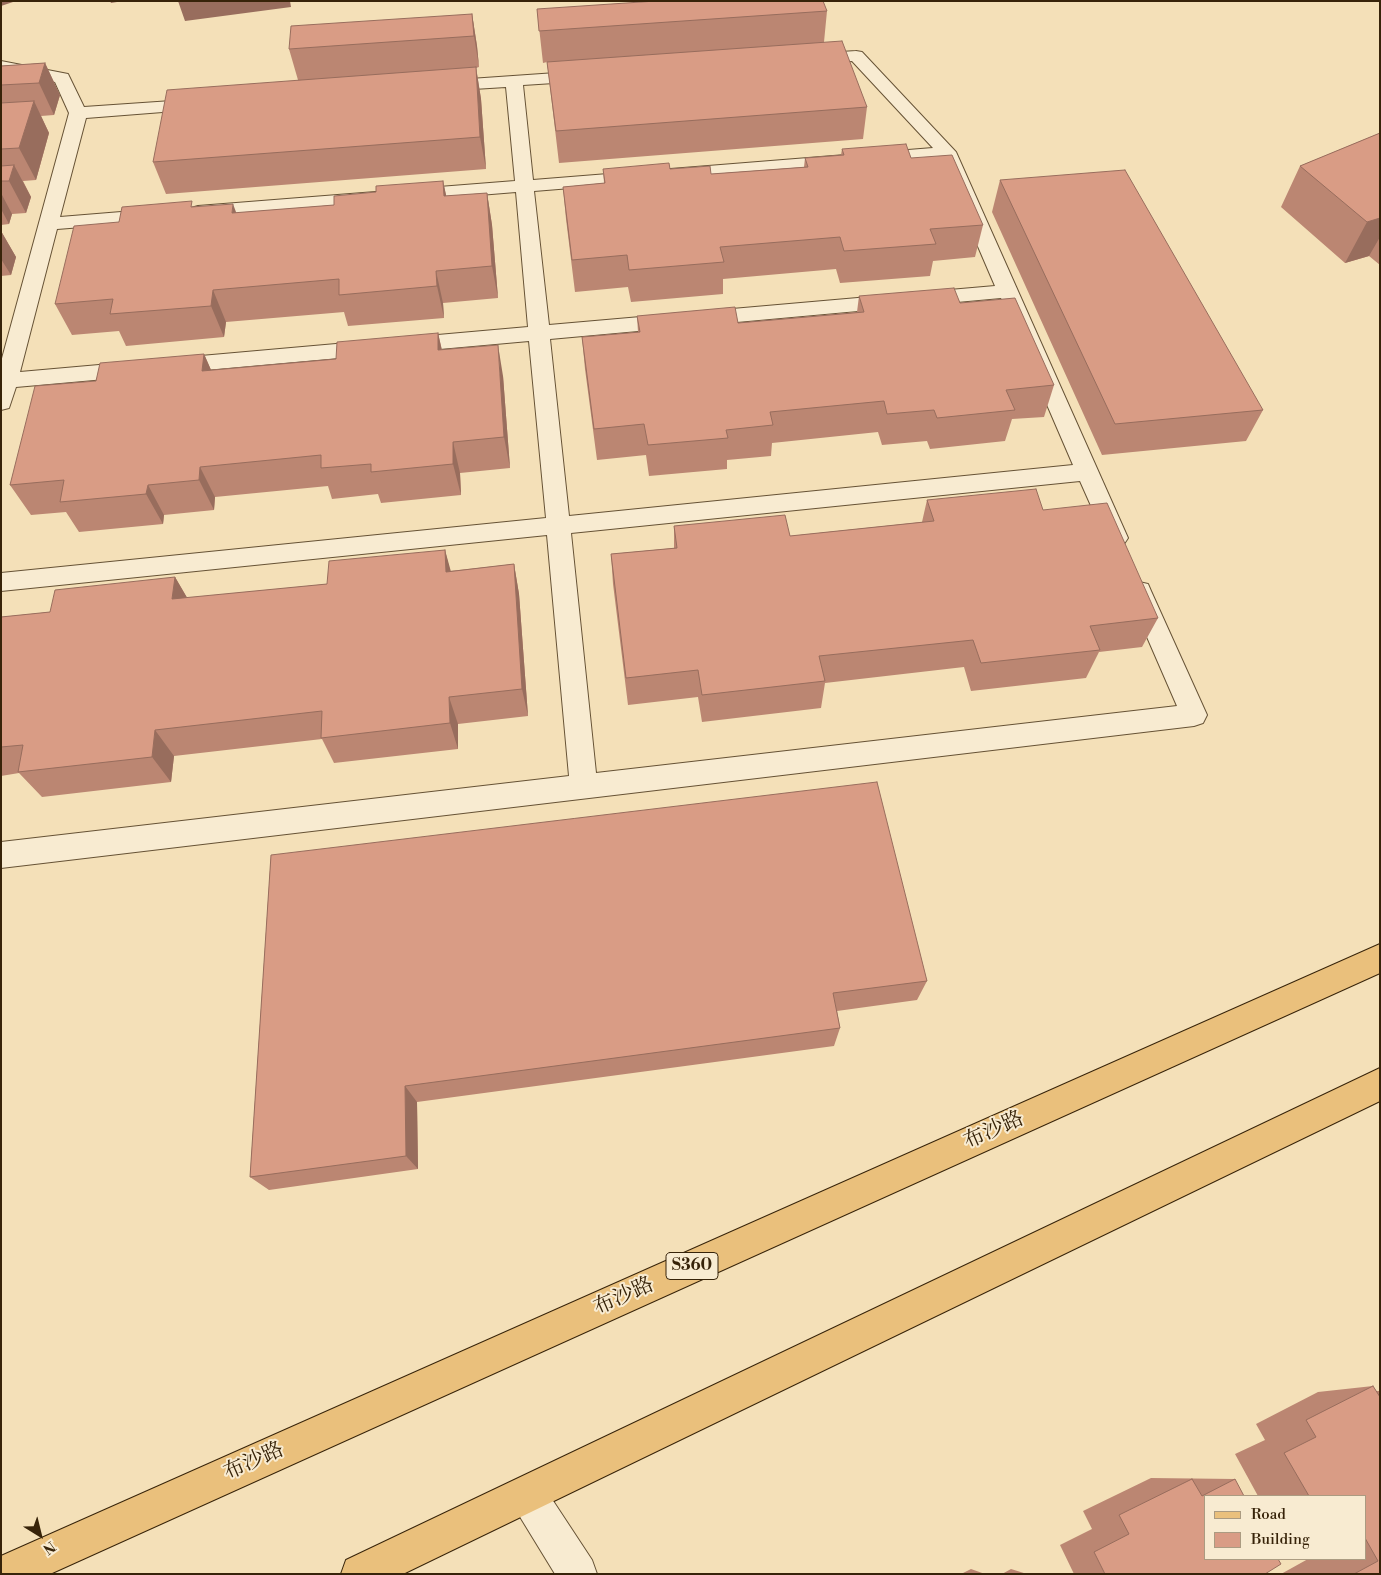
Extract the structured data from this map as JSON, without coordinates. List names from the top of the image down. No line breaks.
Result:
{"streets":{"main road":["布沙路","S360"]},"legend":["Road","Building"],"north":"bottom right"}
